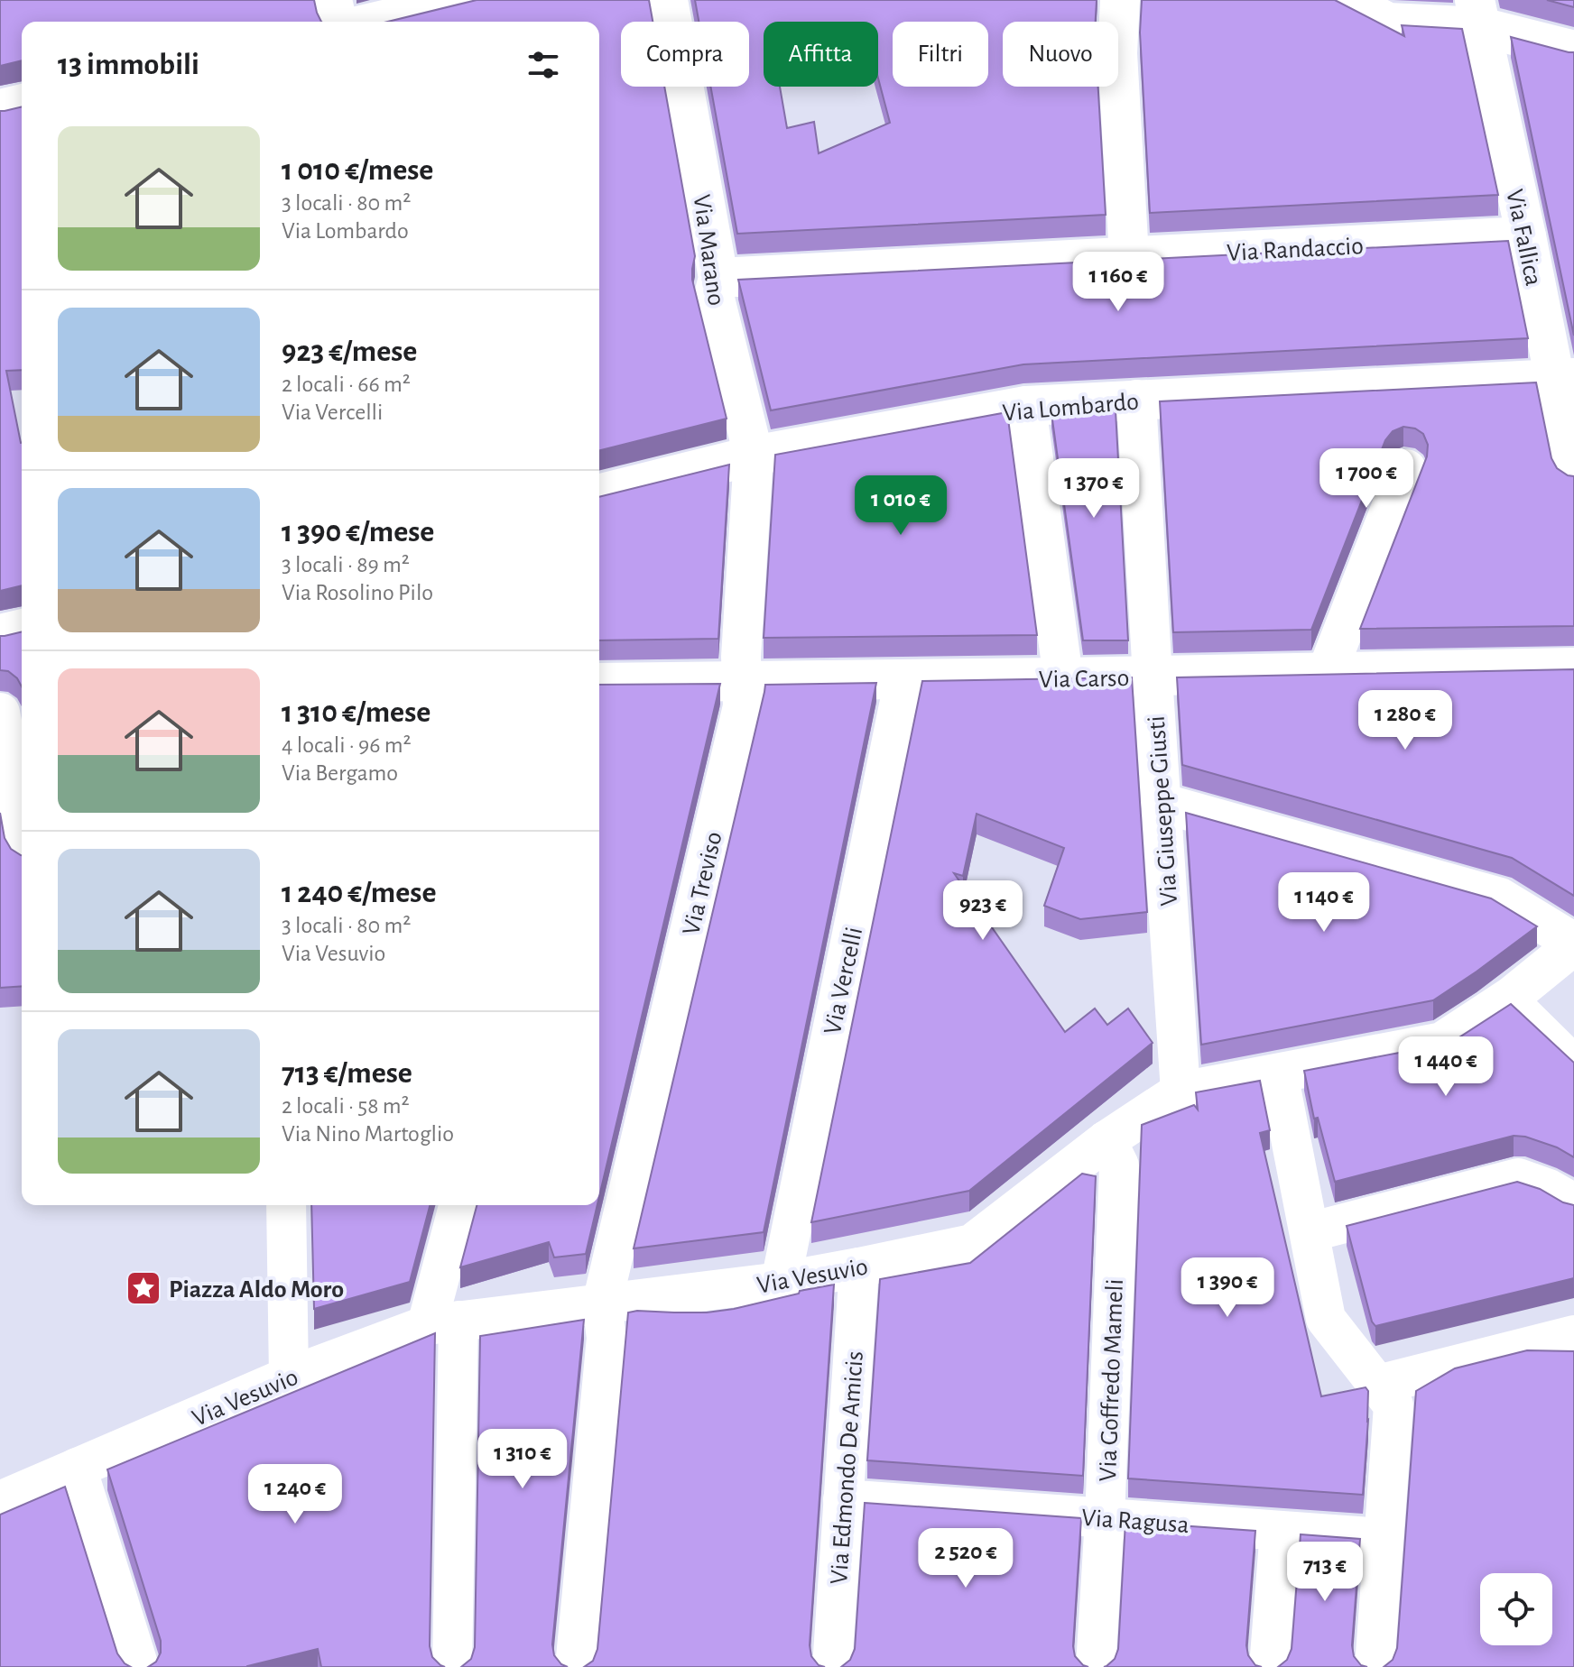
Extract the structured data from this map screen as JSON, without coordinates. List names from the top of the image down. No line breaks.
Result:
{"streets":{"street":["Via Fallica","Via Randaccio","Via Marano","Via Lombardo","Via Carso","Via Giuseppe Giusti","Via Treviso","Via Vercelli","Via Vesuvio","Via Goffredo Mameli","Via Edmondo De Amicis","Via Ragusa"]},"crossings":[["Via Fallica","Via Randaccio"],["Via Fallica","Via Lombardo"],["Via Randaccio","Via Marano"],["Via Marano","Via Lombardo"],["Via Marano","Via Treviso"],["Via Lombardo","Via Giuseppe Giusti"],["Via Lombardo","Via Treviso"],["Via Carso","Via Giuseppe Giusti"],["Via Carso","Via Treviso"],["Via Carso","Via Vercelli"],["Via Giuseppe Giusti","Via Vesuvio"],["Via Treviso","Via Vesuvio"],["Via Vercelli","Via Vesuvio"],["Via Vesuvio","Via Goffredo Mameli"],["Via Vesuvio","Via Edmondo De Amicis"],["Via Goffredo Mameli","Via Ragusa"],["Via Edmondo De Amicis","Via Ragusa"]],"places":{"place":["Piazza Aldo Moro"]},"page":{"chip":["Compra","Affitta","Filtri","Nuovo"],"heading":"13 immobili","list":[{"name":"1 010 €/mese","note":"3 locali · 80 m² · Via Lombardo"},{"name":"923 €/mese","note":"2 locali · 66 m² · Via Vercelli"},{"name":"1 390 €/mese","note":"3 locali · 89 m² · Via Rosolino Pilo"},{"name":"1 310 €/mese","note":"4 locali · 96 m² · Via Bergamo"},{"name":"1 240 €/mese","note":"3 locali · 80 m² · Via Vesuvio"},{"name":"713 €/mese","note":"2 locali · 58 m² · Via Nino Martoglio"}],"price":["1 160 €","1 700 €","1 370 €","1 010 €","1 280 €","1 140 €","923 €","1 440 €","1 390 €","1 310 €","1 240 €","2 520 €","713 €"]}}
